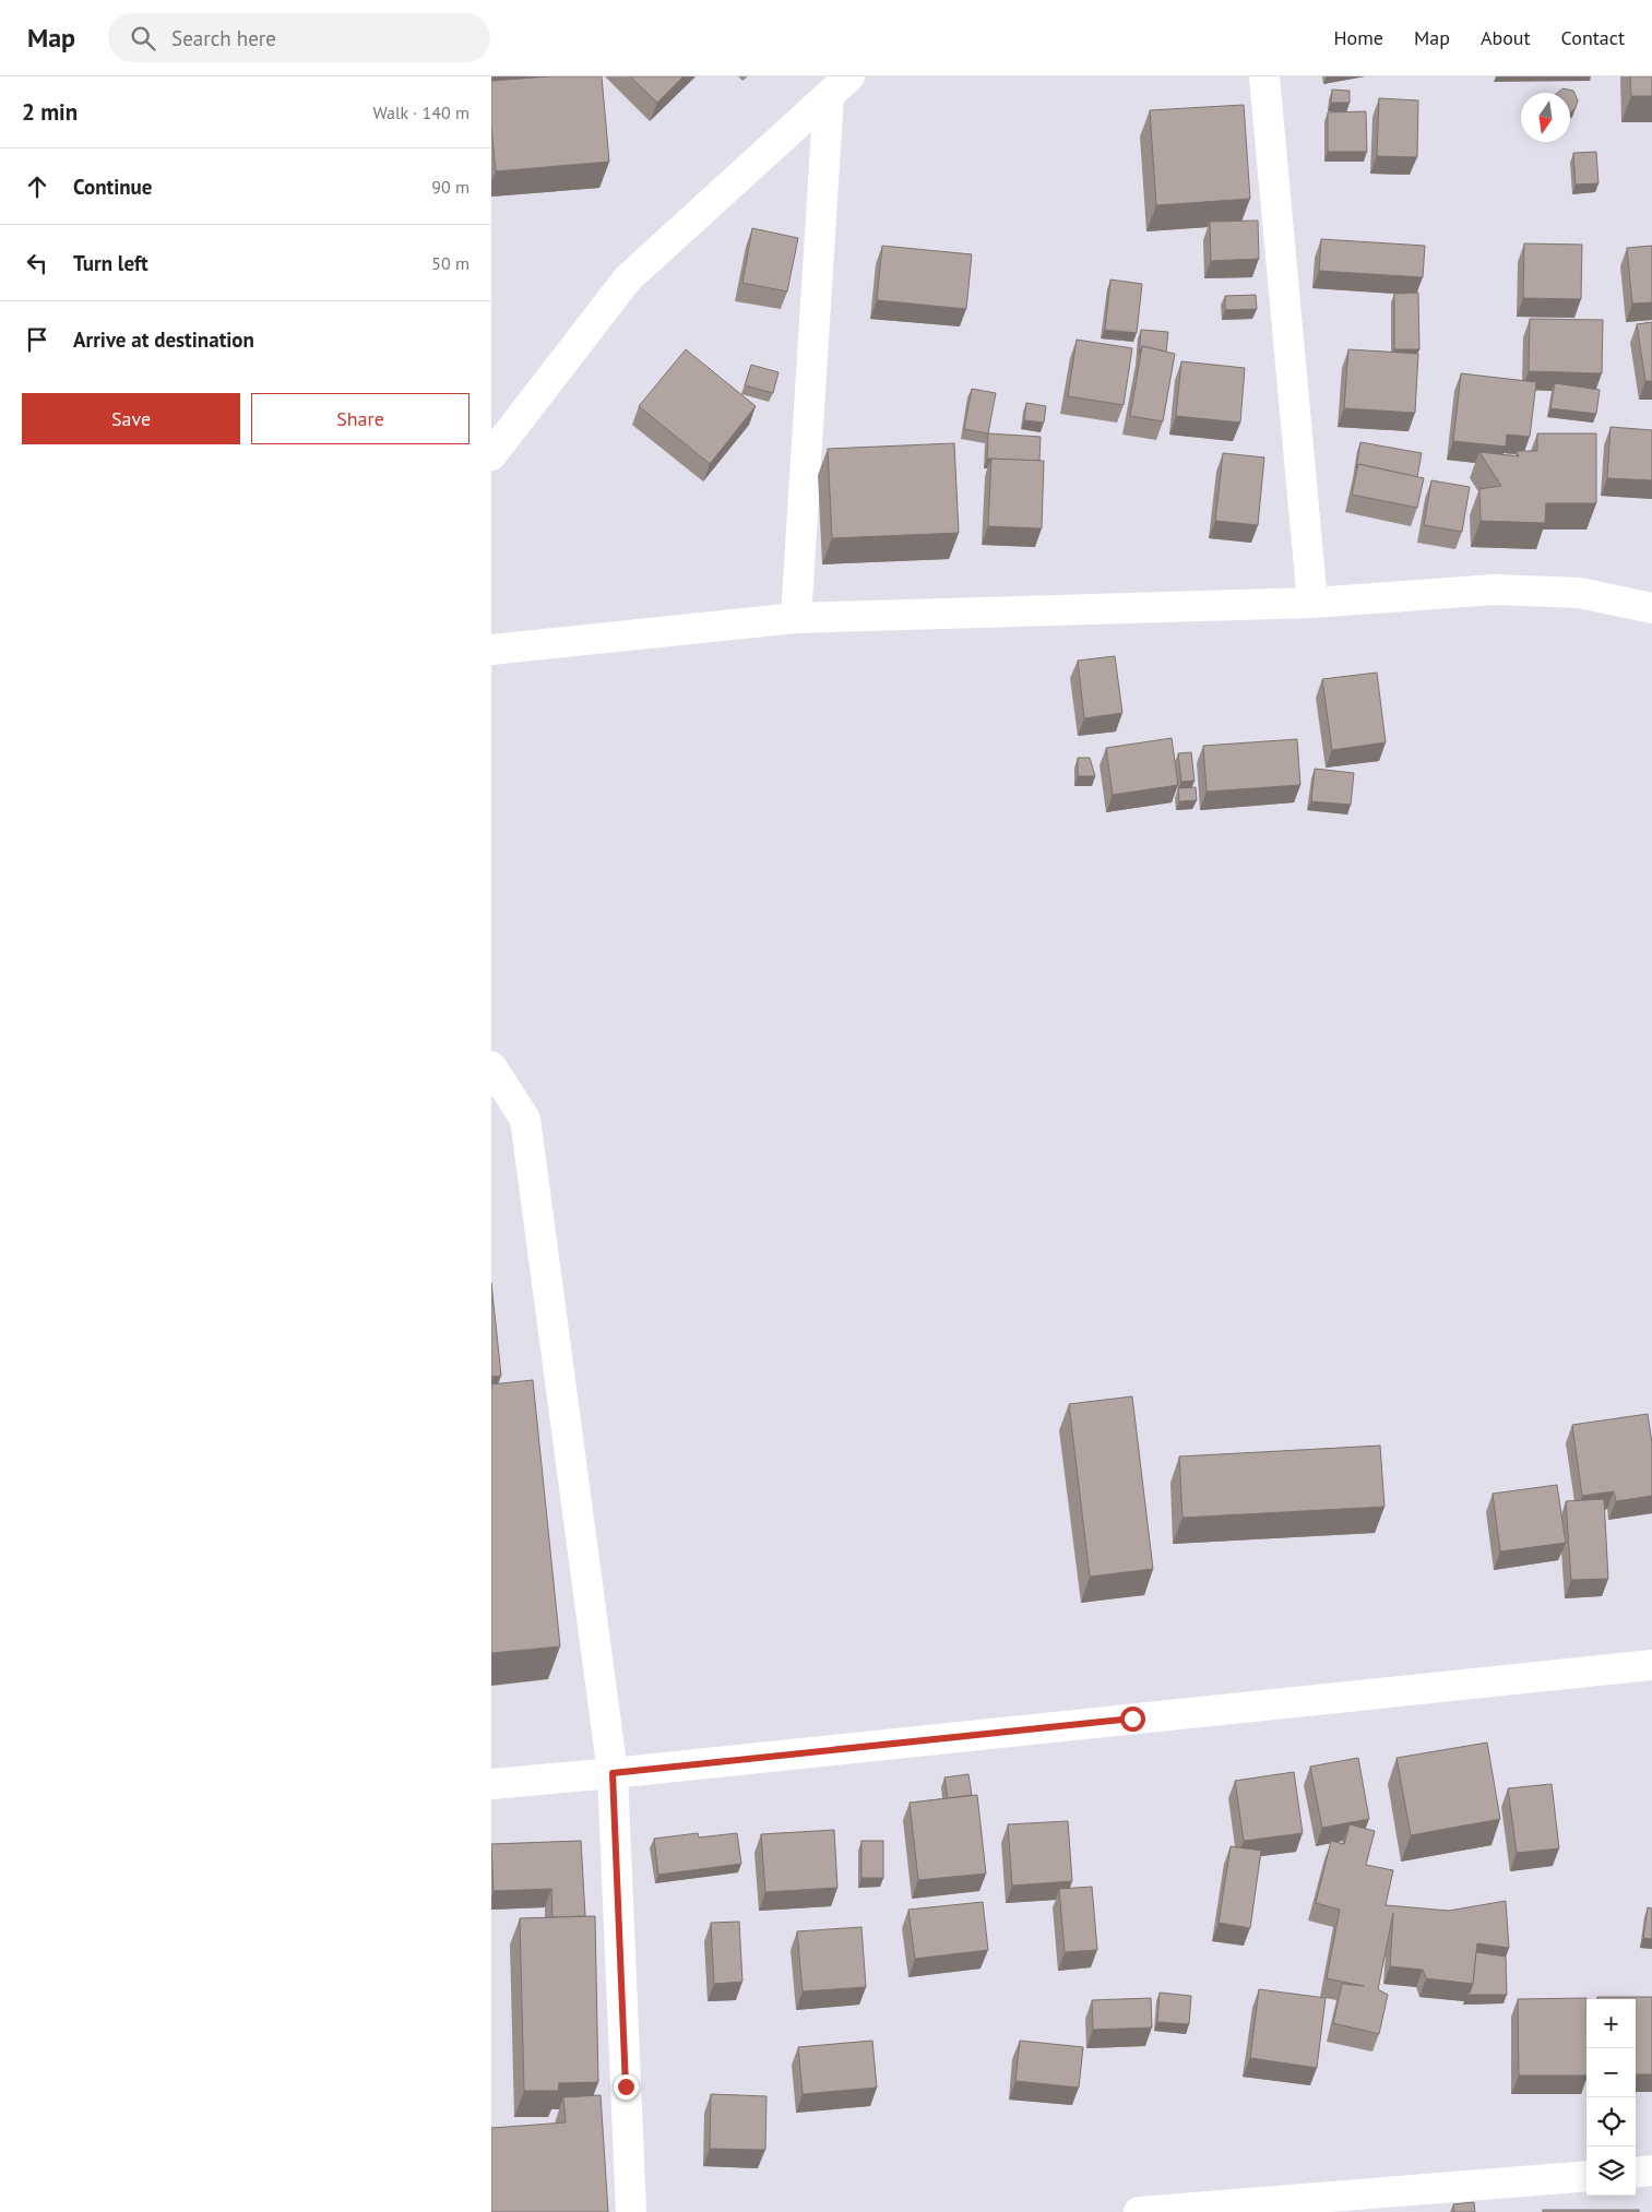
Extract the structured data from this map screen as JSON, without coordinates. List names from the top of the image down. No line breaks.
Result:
{"north":"bottom","page":{"header":"Map","search":"Search here","nav":["Home","Map","About","Contact"],"heading":["2 min","Walk · 140 m"],"list":[["Continue","90 m"],["Turn left","50 m"],"Arrive at destination"],"buttons":["Save","Share"],"map_buttons":["+","−"]}}
